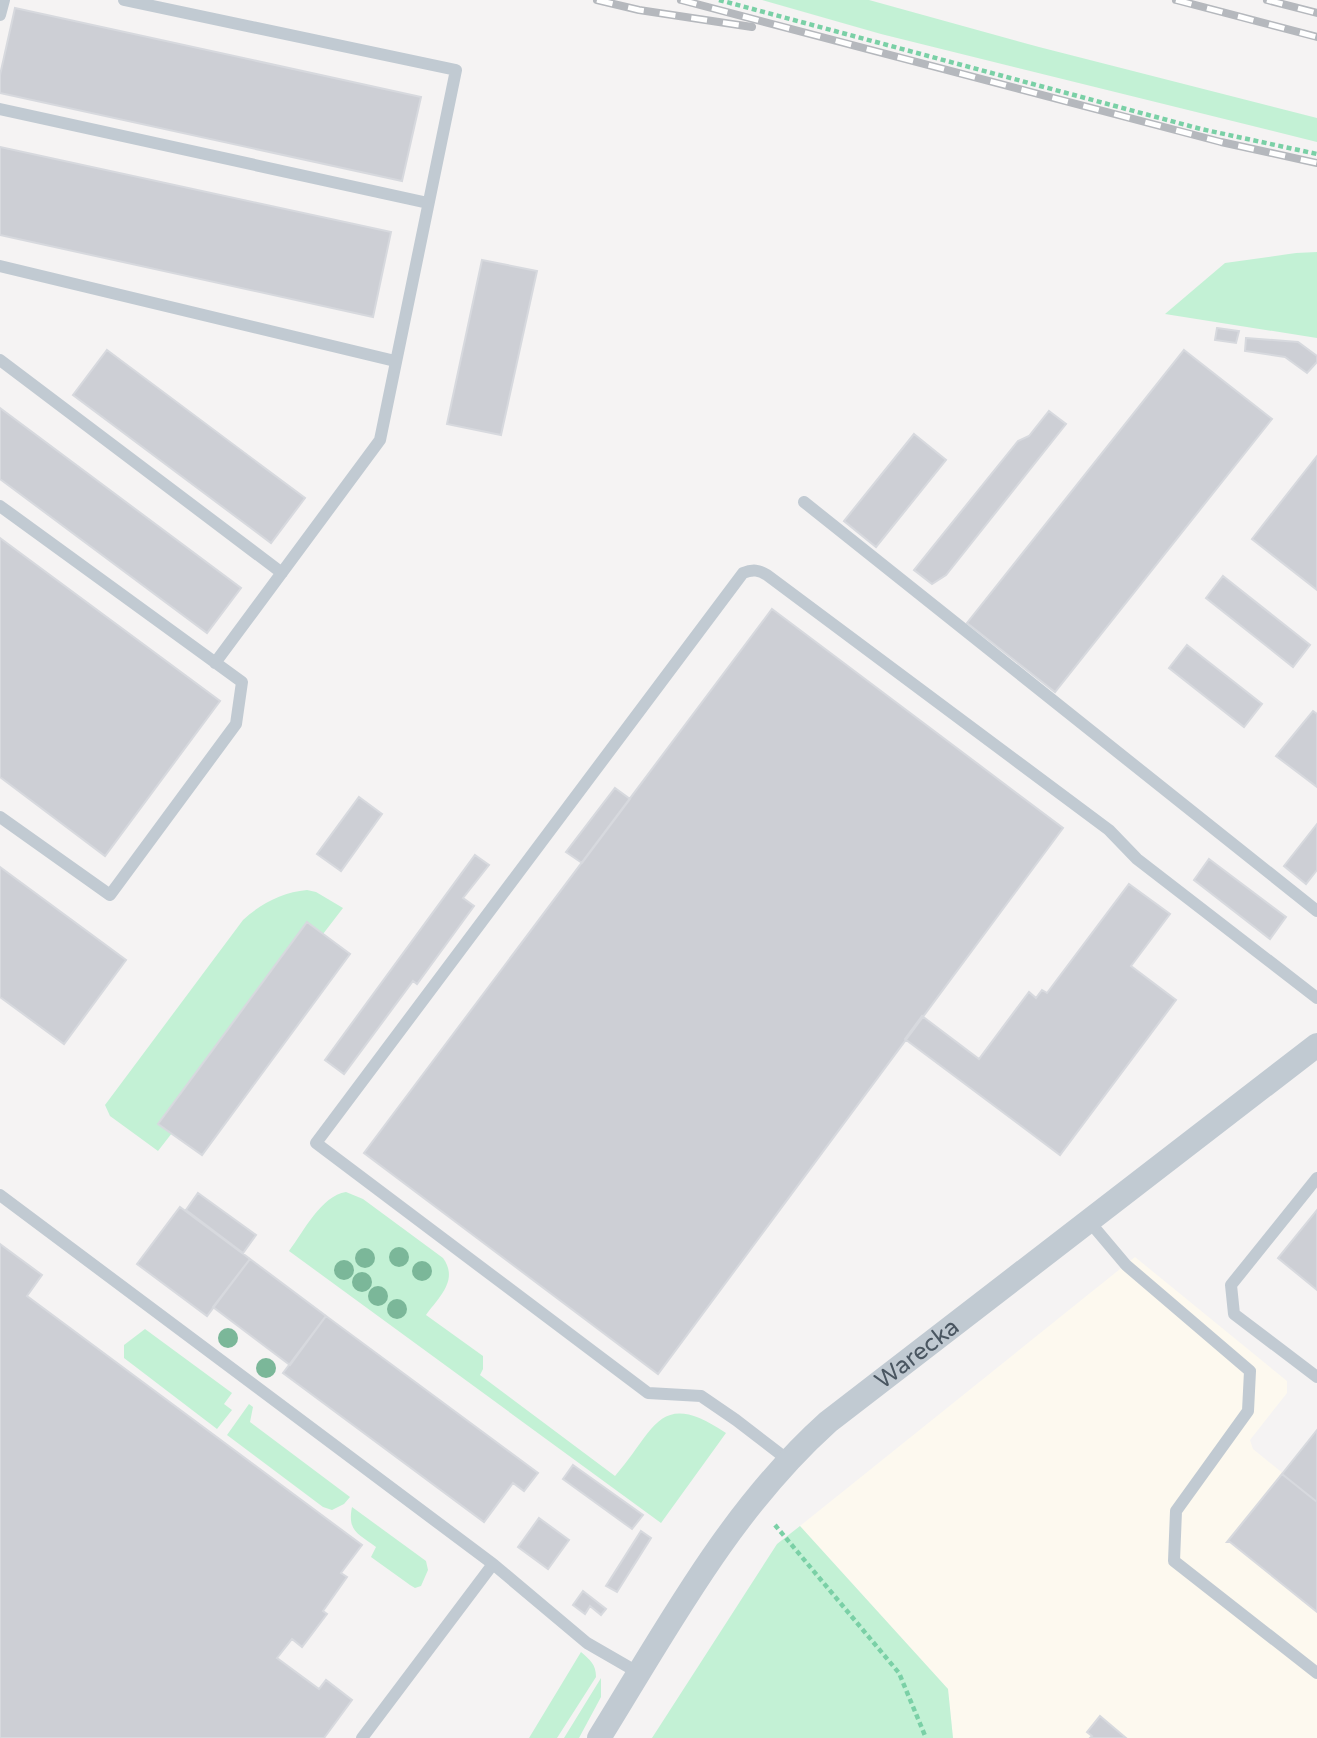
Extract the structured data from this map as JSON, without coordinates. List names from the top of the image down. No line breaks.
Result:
{"streets":{"street":["Warecka"]}}
